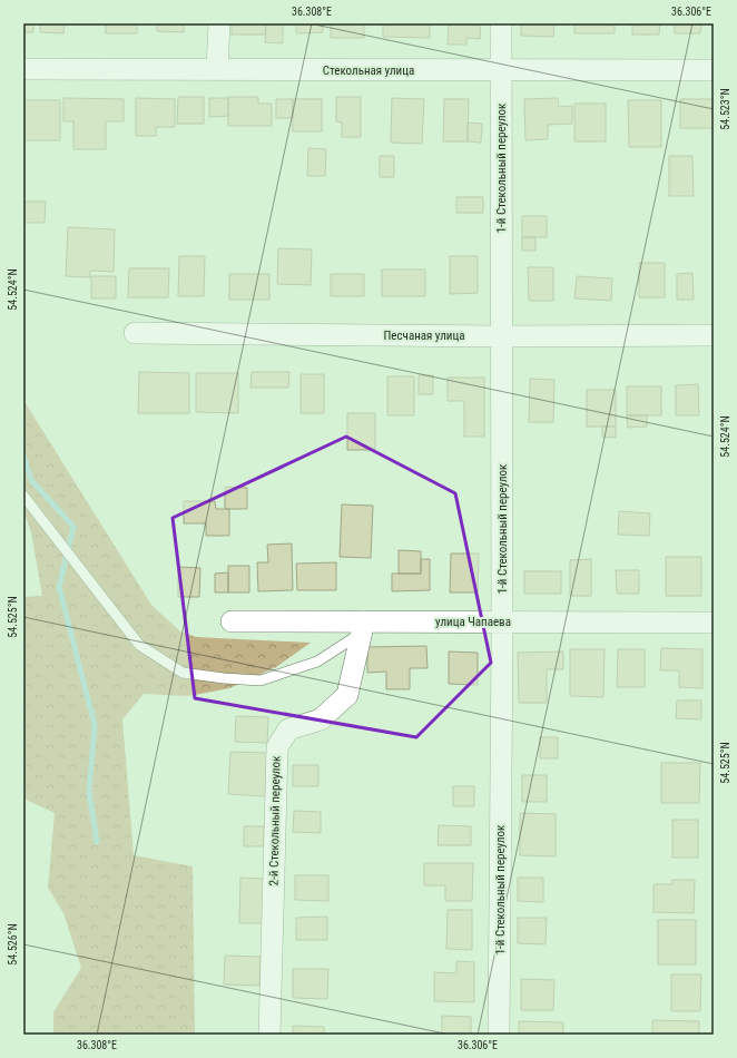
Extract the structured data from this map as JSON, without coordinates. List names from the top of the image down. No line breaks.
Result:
{"streets":{"street":["Стекольная улица","1-й Стекольный переулок","Песчаная улица","улица Чапаева","2-й Стекольный переулок"]},"crossings":[["Стекольная улица","1-й Стекольный переулок"],["1-й Стекольный переулок","Песчаная улица"],["1-й Стекольный переулок","улица Чапаева"],["улица Чапаева","2-й Стекольный переулок"]],"coordinates":["36.308°E","36.306°E","54.523°N","54.524°N","54.525°N","54.526°N"]}
